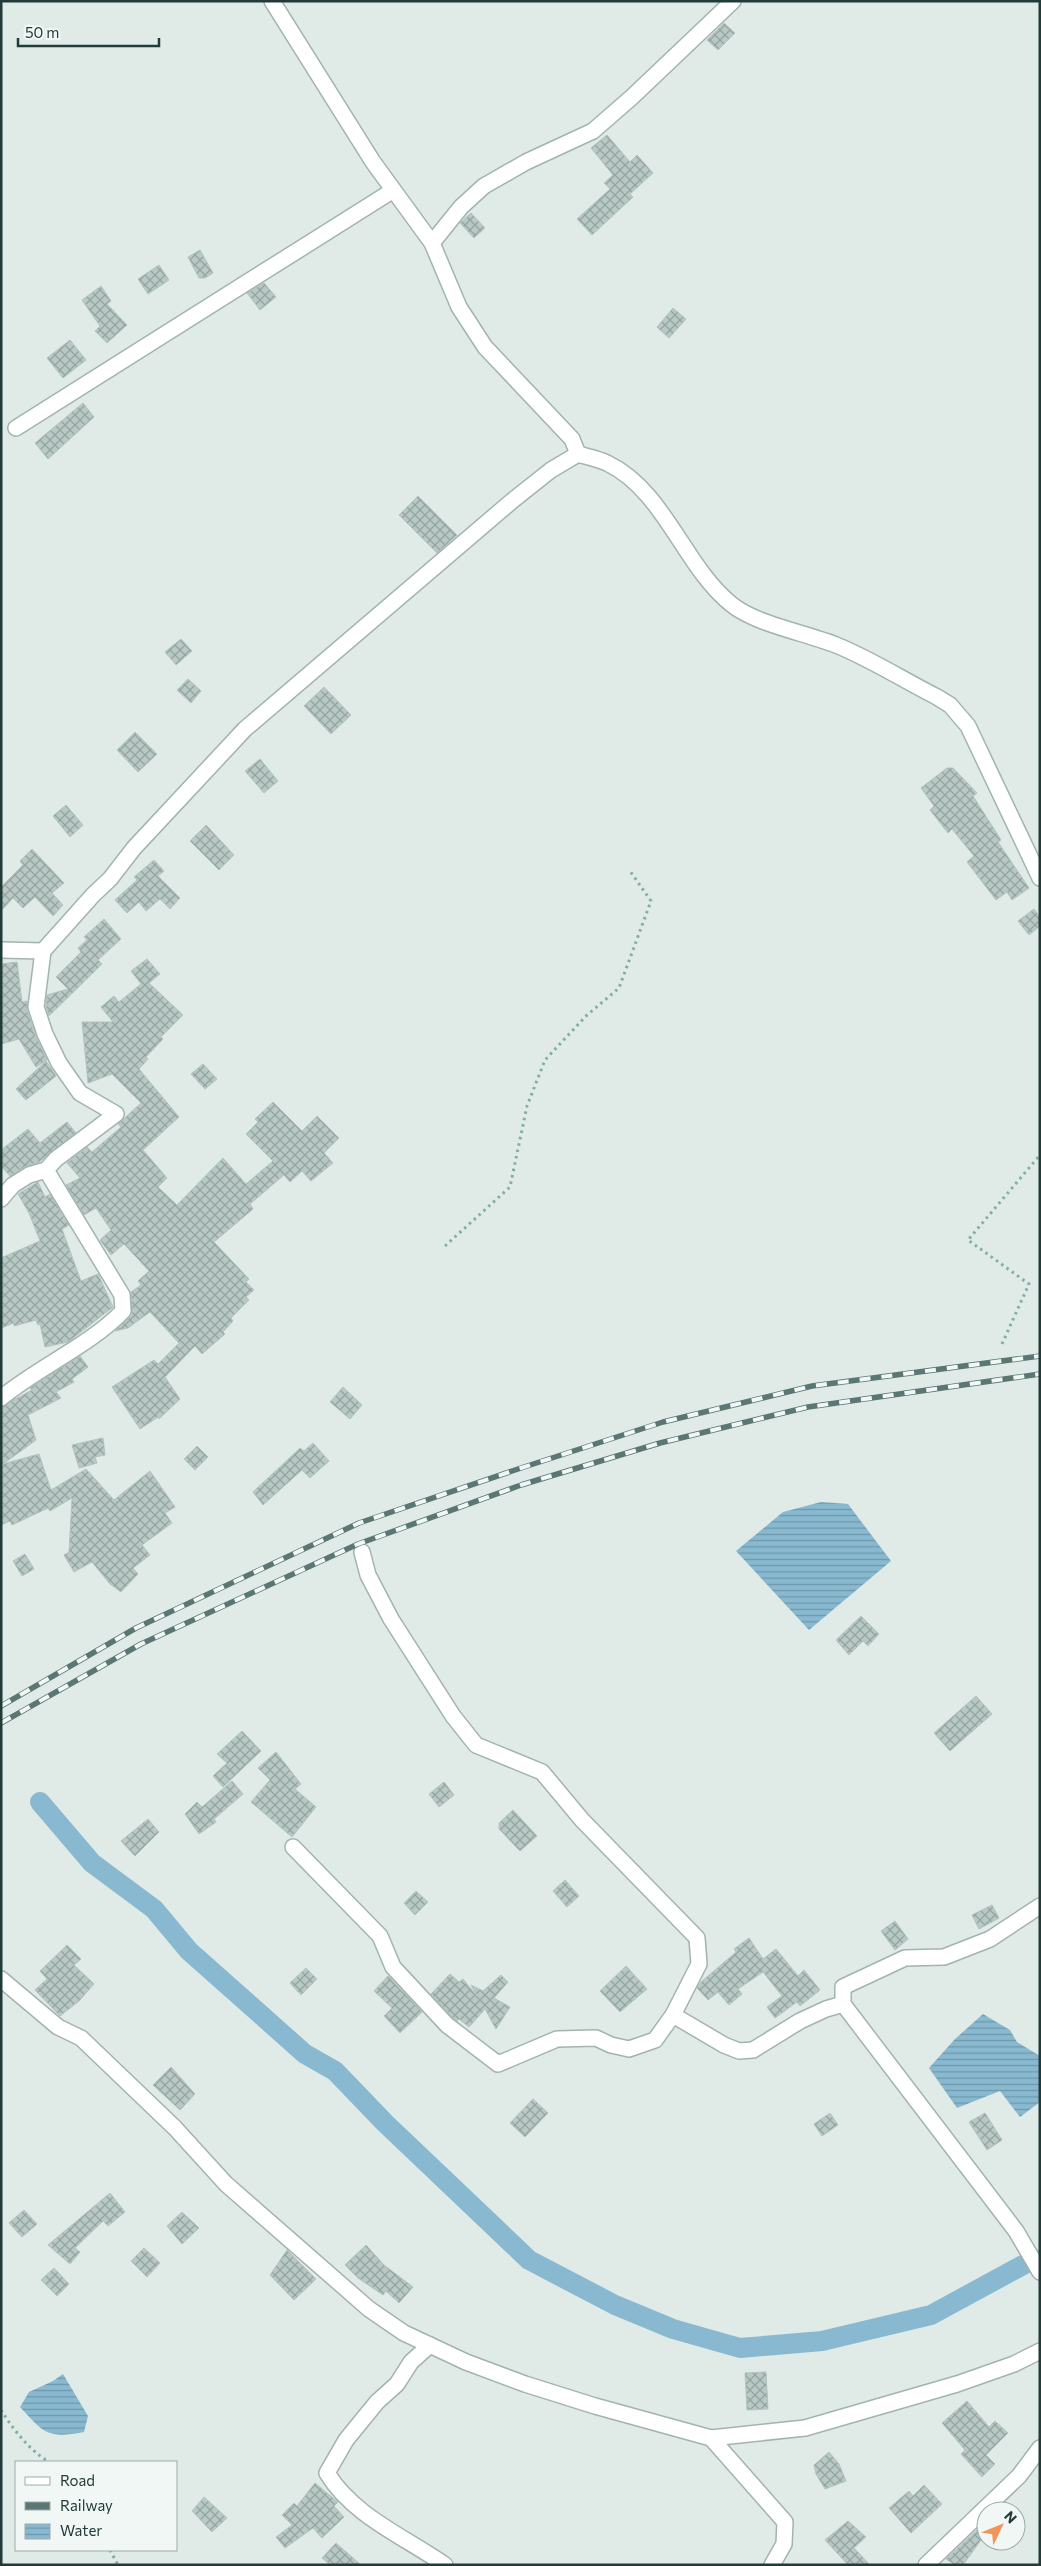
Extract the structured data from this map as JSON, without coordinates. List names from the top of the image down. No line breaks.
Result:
{"legend":["Road","Railway","Water"],"scale_bar":"50 m","north":"top right"}
